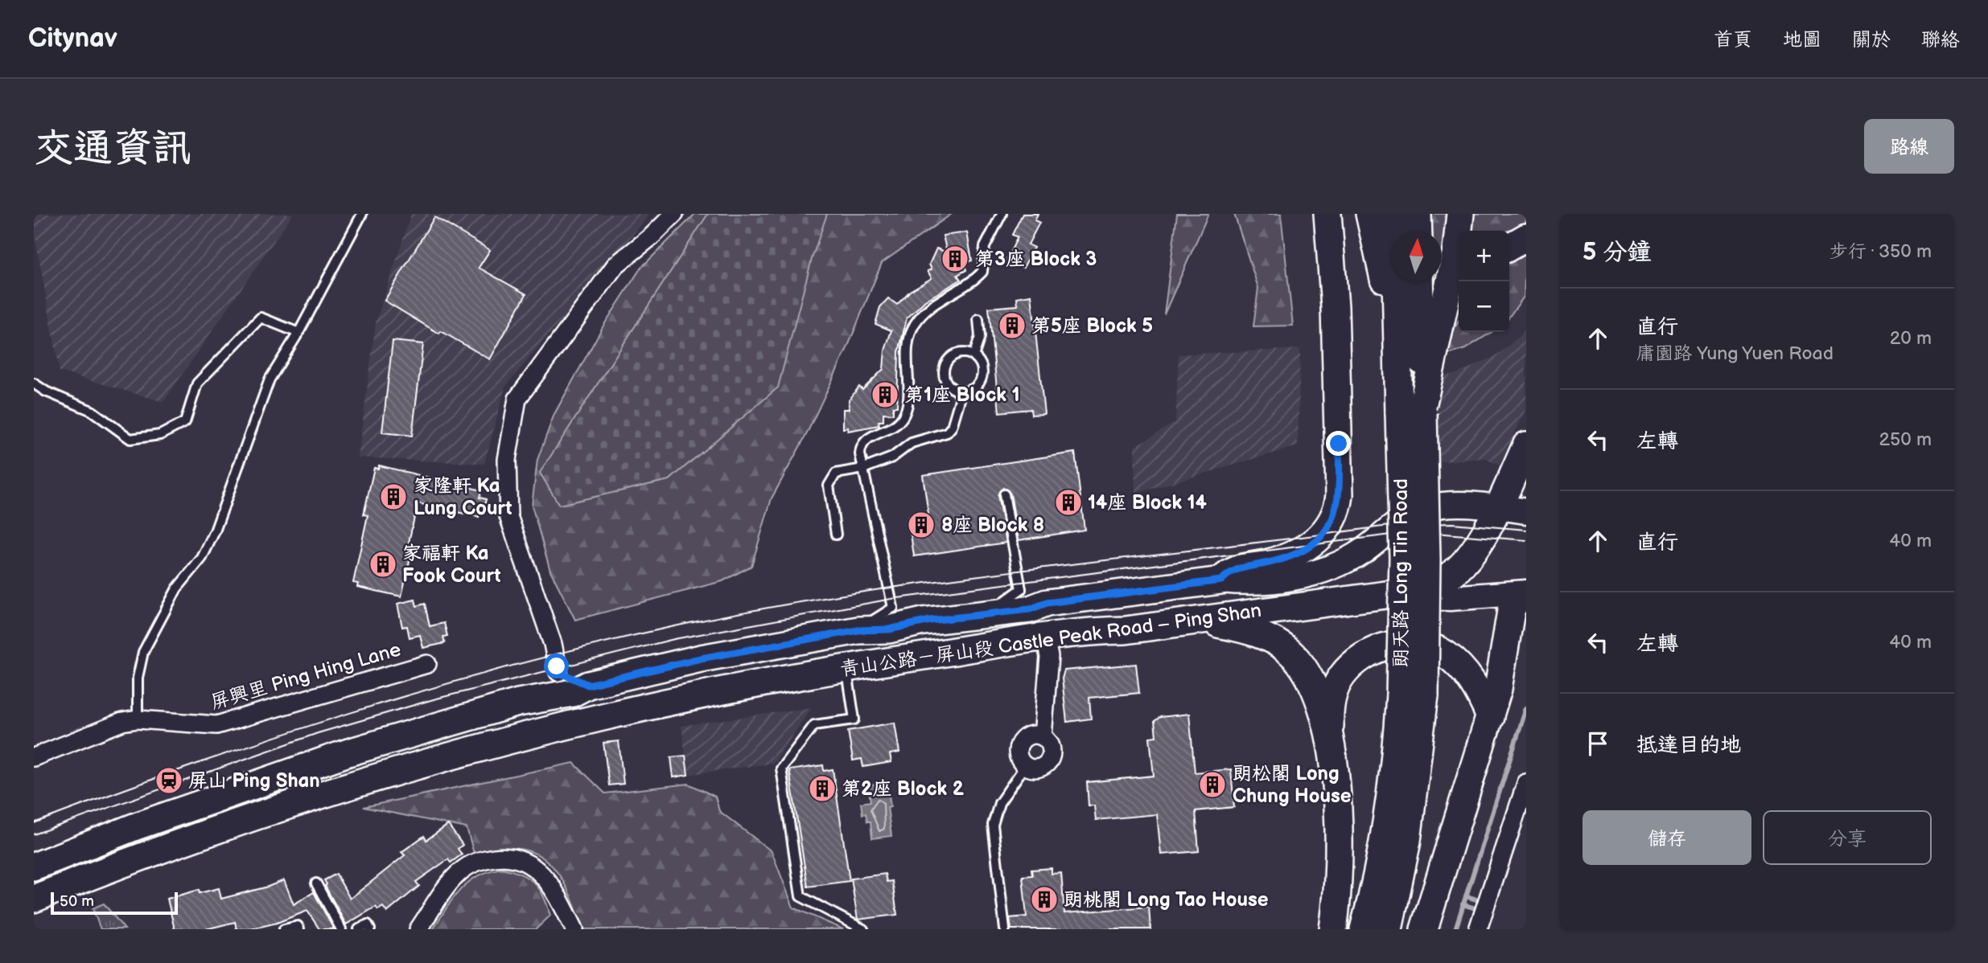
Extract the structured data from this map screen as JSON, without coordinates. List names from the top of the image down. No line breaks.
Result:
{"streets":{"main road":["朗天路 Long Tin Road","青山公路－屏山段 Castle Peak Road – Ping Shan"],"street":["屏興里 Ping Hing Lane"]},"places":{"building":["第3座 Block 3","第5座 Block 5","第1座 Block 1","家隆軒 Ka Lung Court","14座 Block 14","8座 Block 8","家福軒 Ka Fook Court","朗松閣 Long Chung House","第2座 Block 2","朗桃閣 Long Tao House"],"station":["屏山 Ping Shan"]},"scale_bar":"50 m","north":"top","page":{"header":"Citynav","nav":["首頁","地圖","關於","聯絡"],"buttons":["路線",["儲存","分享"]],"title":"交通資訊","heading":["5 分鐘","步行 · 350 m"],"map_buttons":["+","−"],"list":[["直行","庸園路 Yung Yuen Road","20 m"],["左轉","250 m"],["直行","40 m"],["左轉","40 m"],"抵達目的地"],"scale":"50 m"}}
